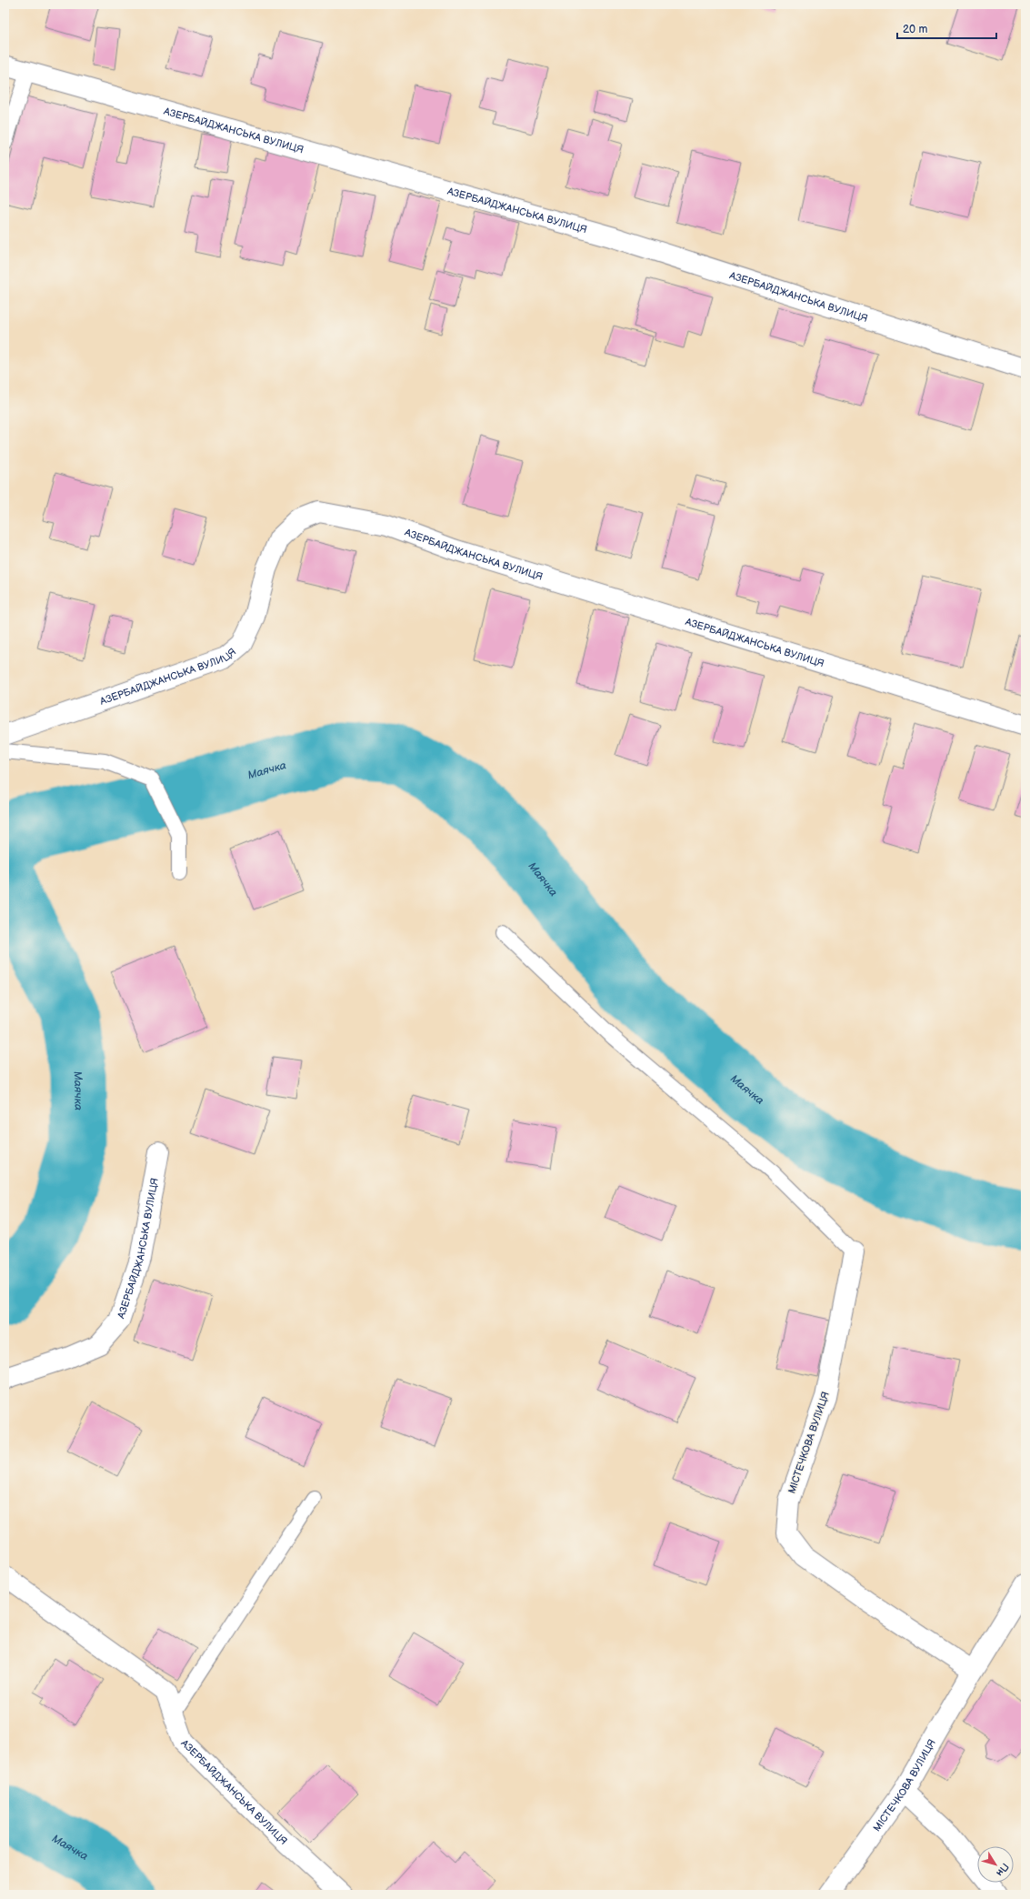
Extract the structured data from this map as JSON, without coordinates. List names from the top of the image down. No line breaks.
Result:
{"streets":{"street":["АЗЕРБАЙДЖАНСЬКА ВУЛИЦЯ","МІСТЕЧКОВА ВУЛИЦЯ"]},"water":["Маячка"],"scale_bar":"20 m","north":"bottom right"}
